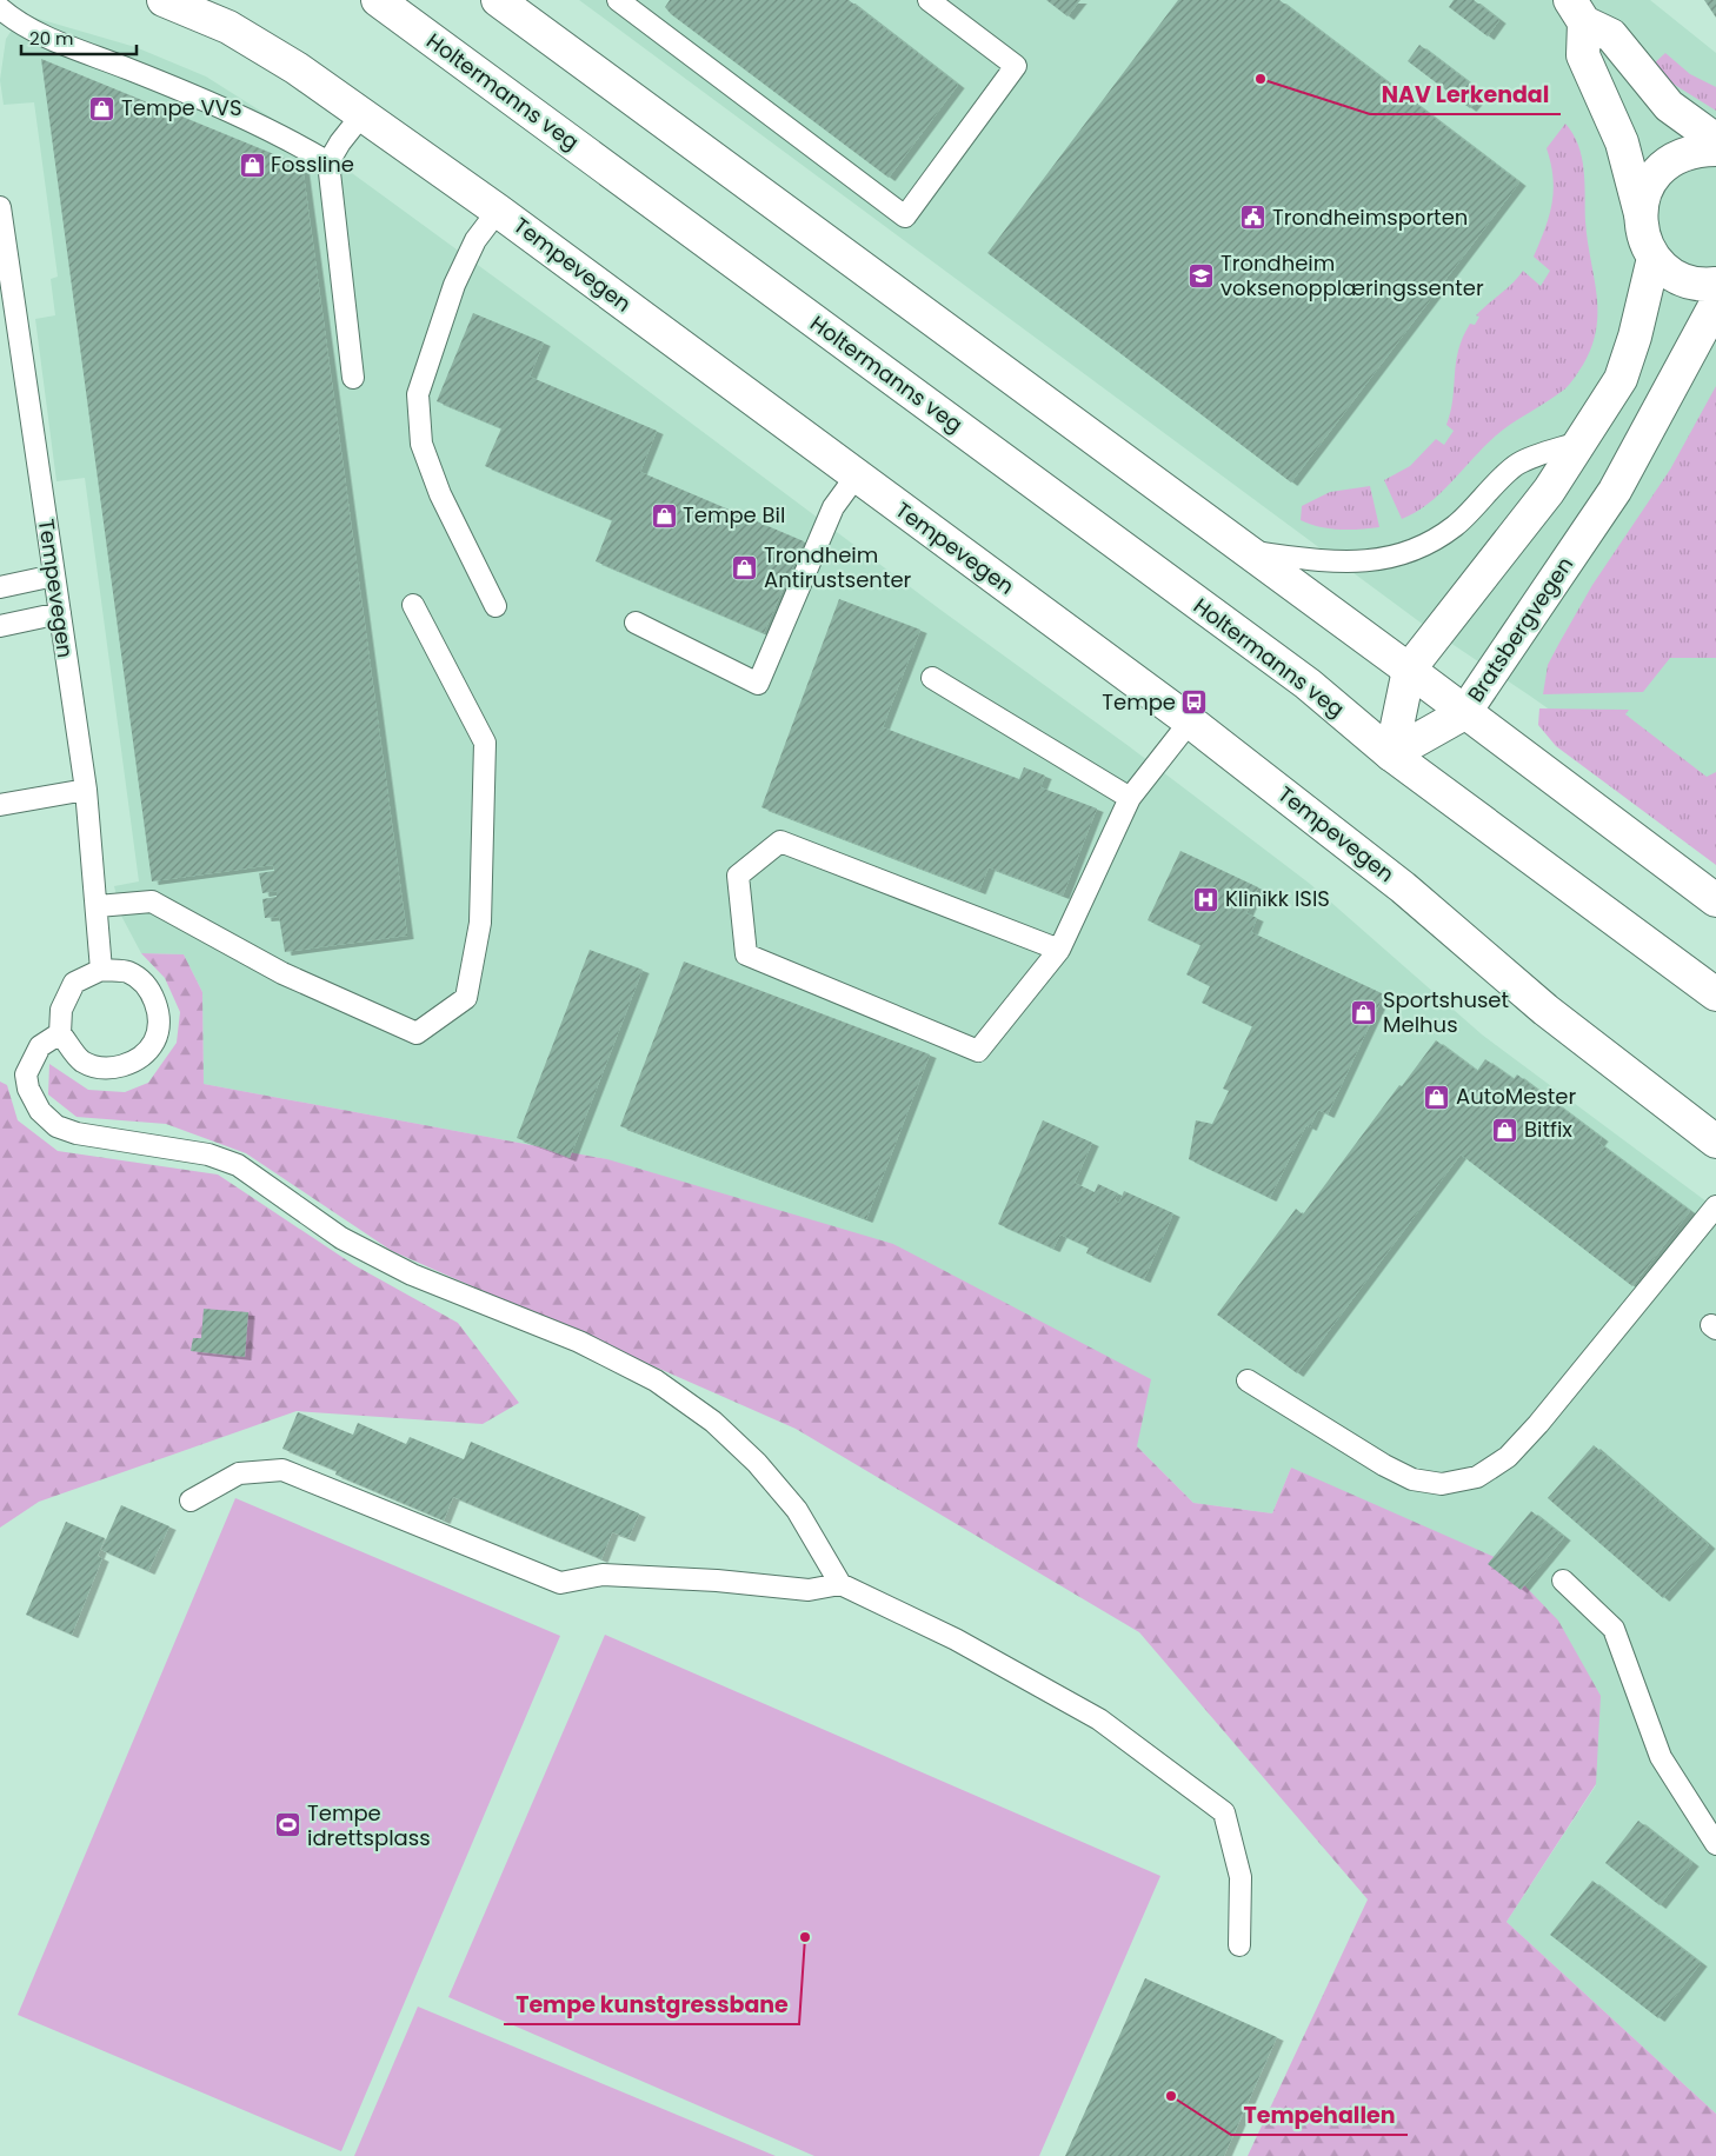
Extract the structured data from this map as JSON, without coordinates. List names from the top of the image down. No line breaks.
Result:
{"streets":{"main road":["Holtermanns veg","Tempevegen","Bratsbergvegen"]},"crossings":[["Holtermanns veg","Bratsbergvegen"]],"places":{"other":["NAV Lerkendal","Tempe kunstgressbane","Tempehallen"],"shop":["Tempe VVS","Fossline","Tempe Bil","Trondheim Antirustsenter","Sportshuset Melhus","AutoMester","Bitfix"],"public building":["Trondheimsporten"],"school or university":["Trondheim voksenopplæringssenter"],"bus stop":["Tempe"],"hospital":["Klinikk ISIS"],"sports":["Tempe idrettsplass"]},"scale_bar":"20 m"}
